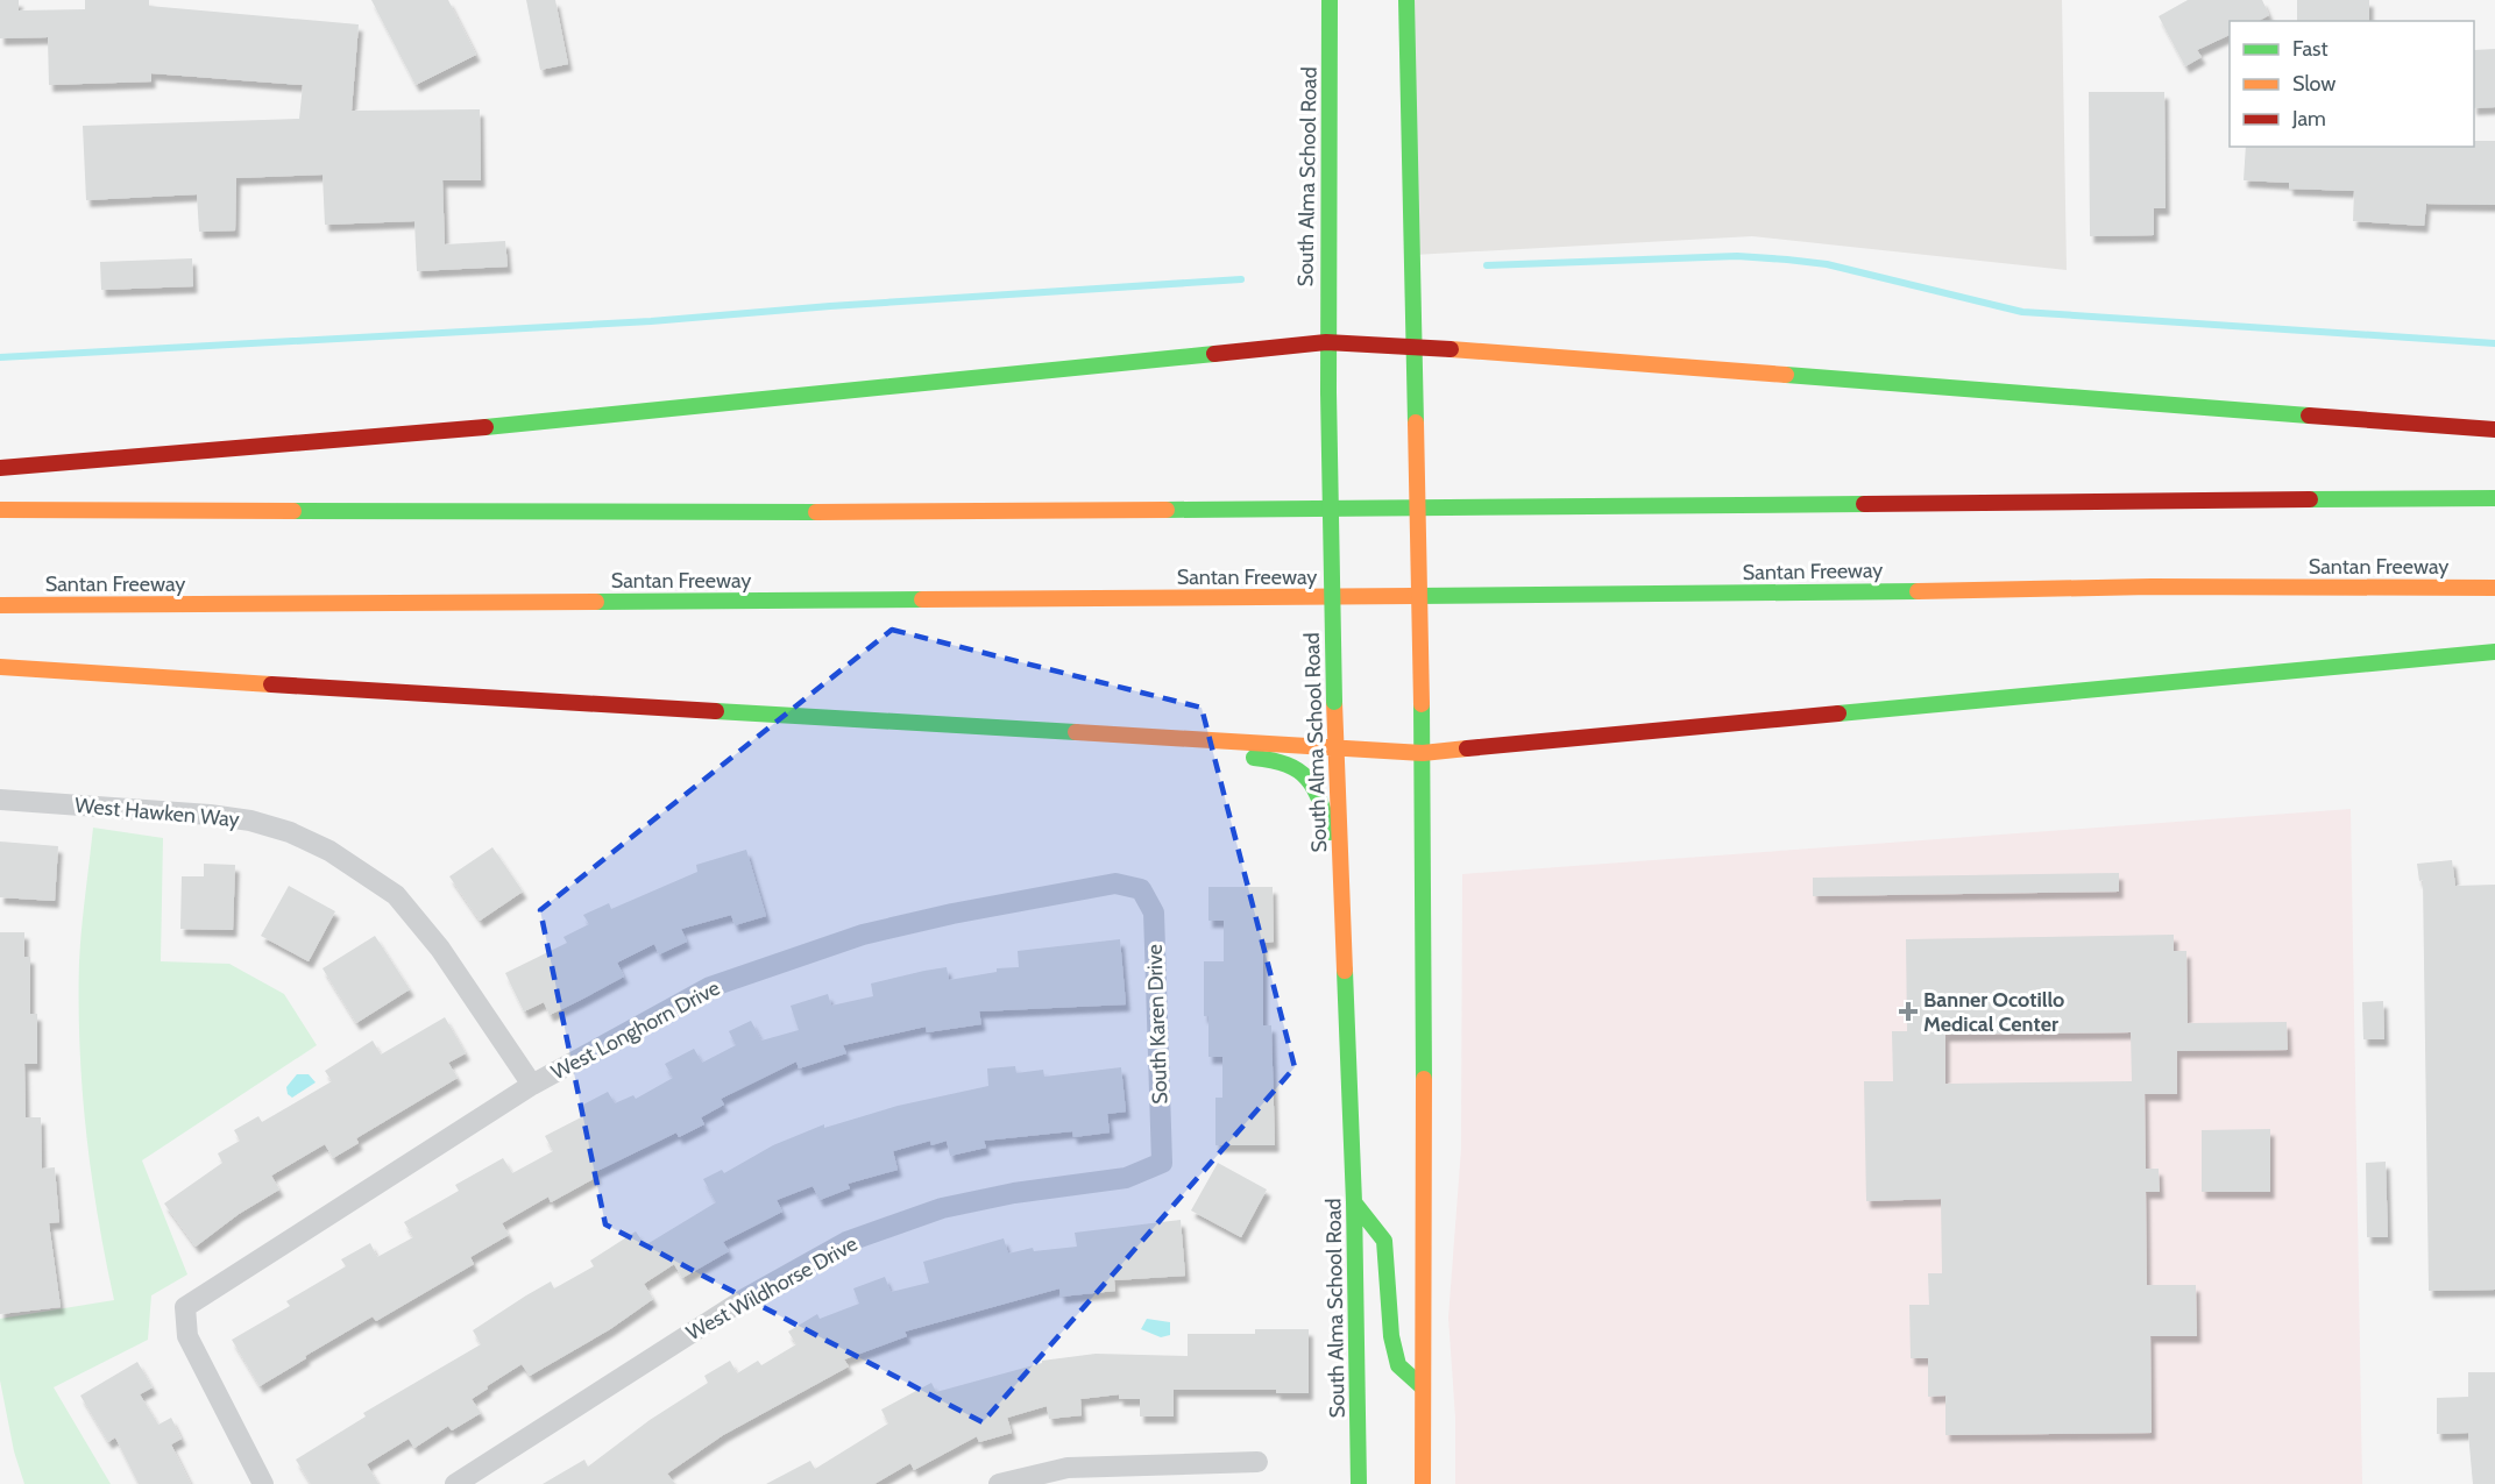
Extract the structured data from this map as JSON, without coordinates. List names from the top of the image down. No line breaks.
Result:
{"streets":{"main road":["South Alma School Road","Santan Freeway"],"street":["West Hawken Way","South Karen Drive","West Longhorn Drive","West Wildhorse Drive"]},"crossings":[["West Hawken Way","West Longhorn Drive"],["South Karen Drive","West Longhorn Drive"],["South Karen Drive","West Wildhorse Drive"]],"places":{"health":["Banner Ocotillo Medical Center"]},"legend":["Fast","Slow","Jam"]}
